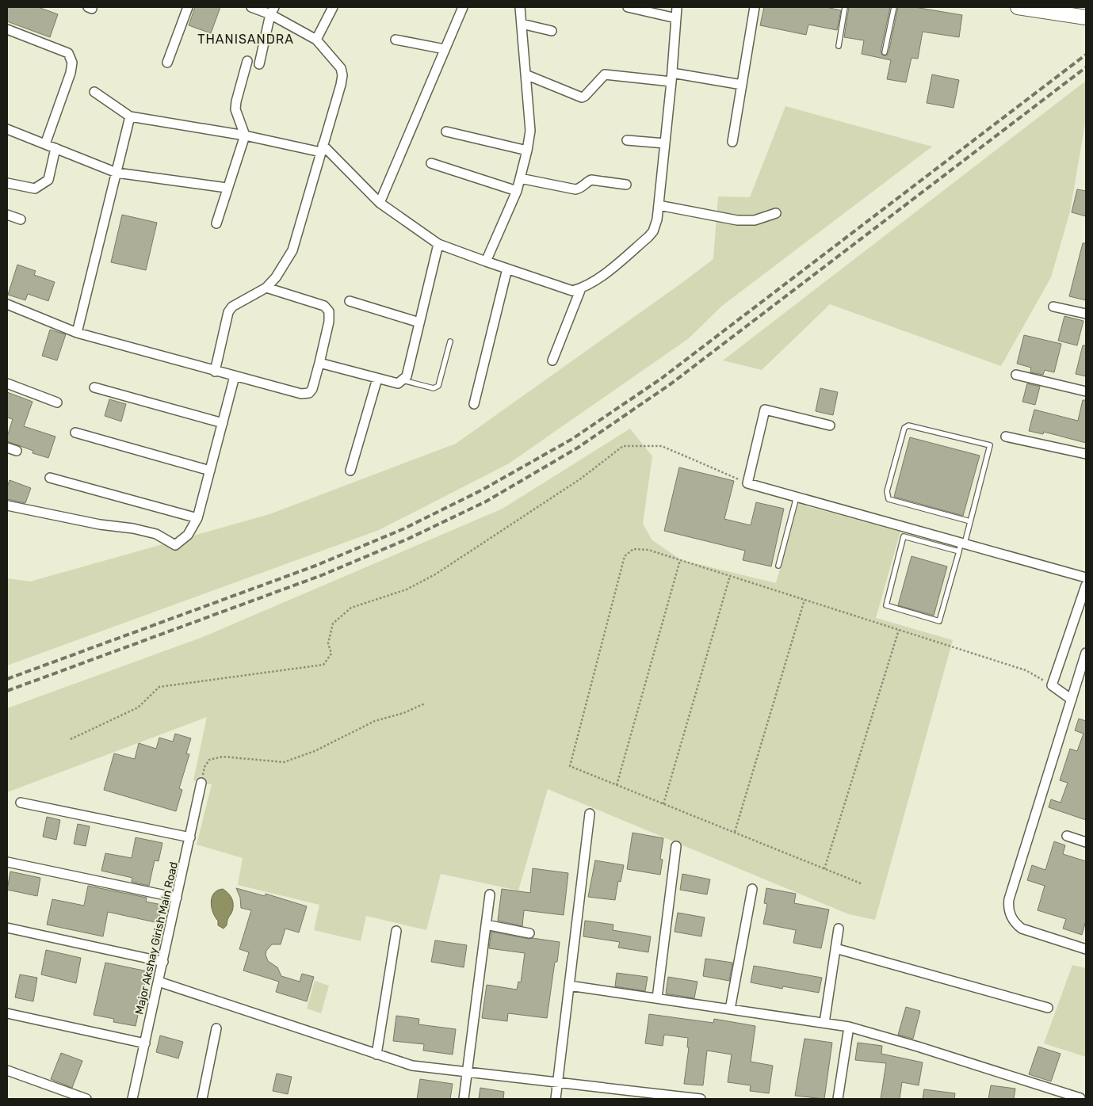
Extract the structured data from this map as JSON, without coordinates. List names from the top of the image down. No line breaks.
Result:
{"streets":{"street":["Major Akshay Girish Main Road"]},"districts":["THANISANDRA"]}
